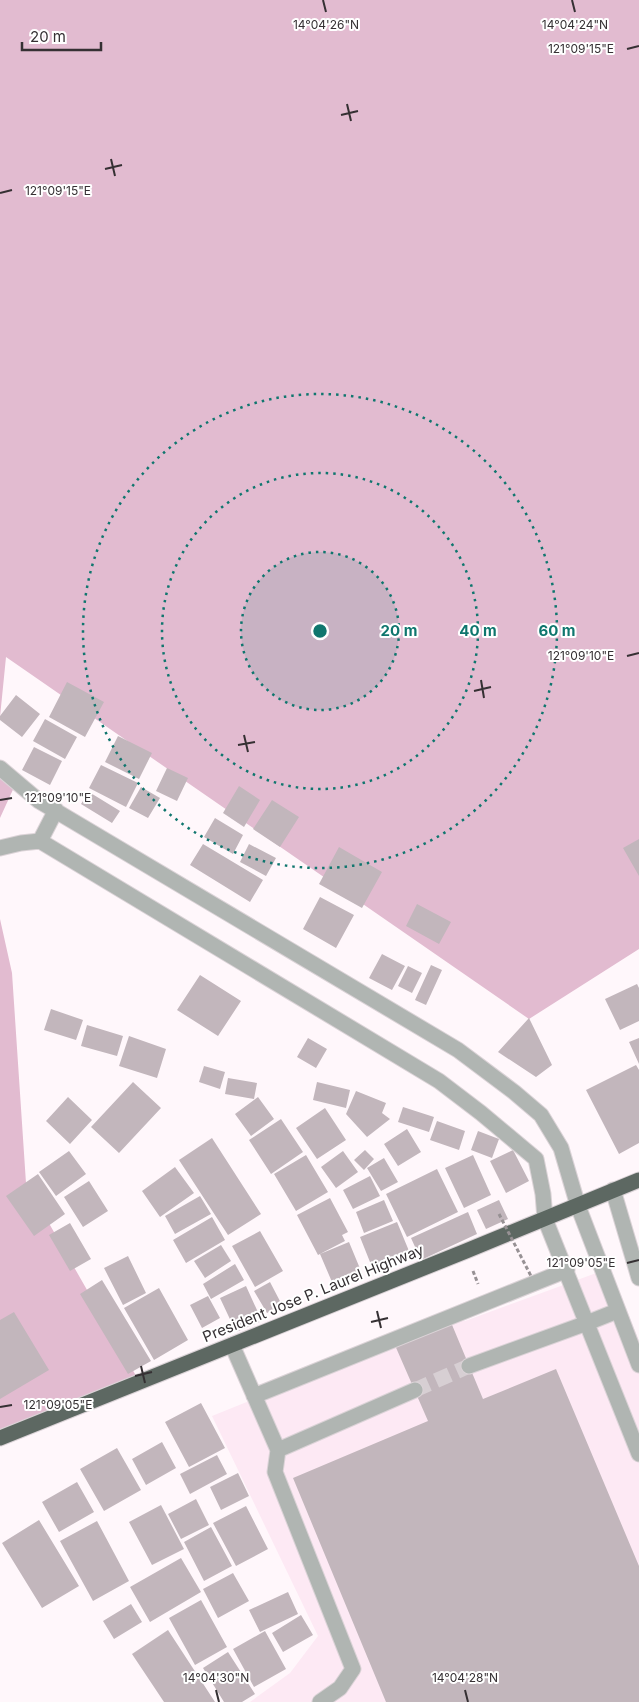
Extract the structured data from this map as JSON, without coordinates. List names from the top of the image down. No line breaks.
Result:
{"streets":{"highway":["President Jose P. Laurel Highway"]},"scale_bar":"20 m","coordinates":["14°04'26\"N","14°04'24\"N","121°09'15\"E","121°09'10\"E","121°09'05\"E","14°04'30\"N","14°04'28\"N"],"rings":["20 m","40 m","60 m"]}
